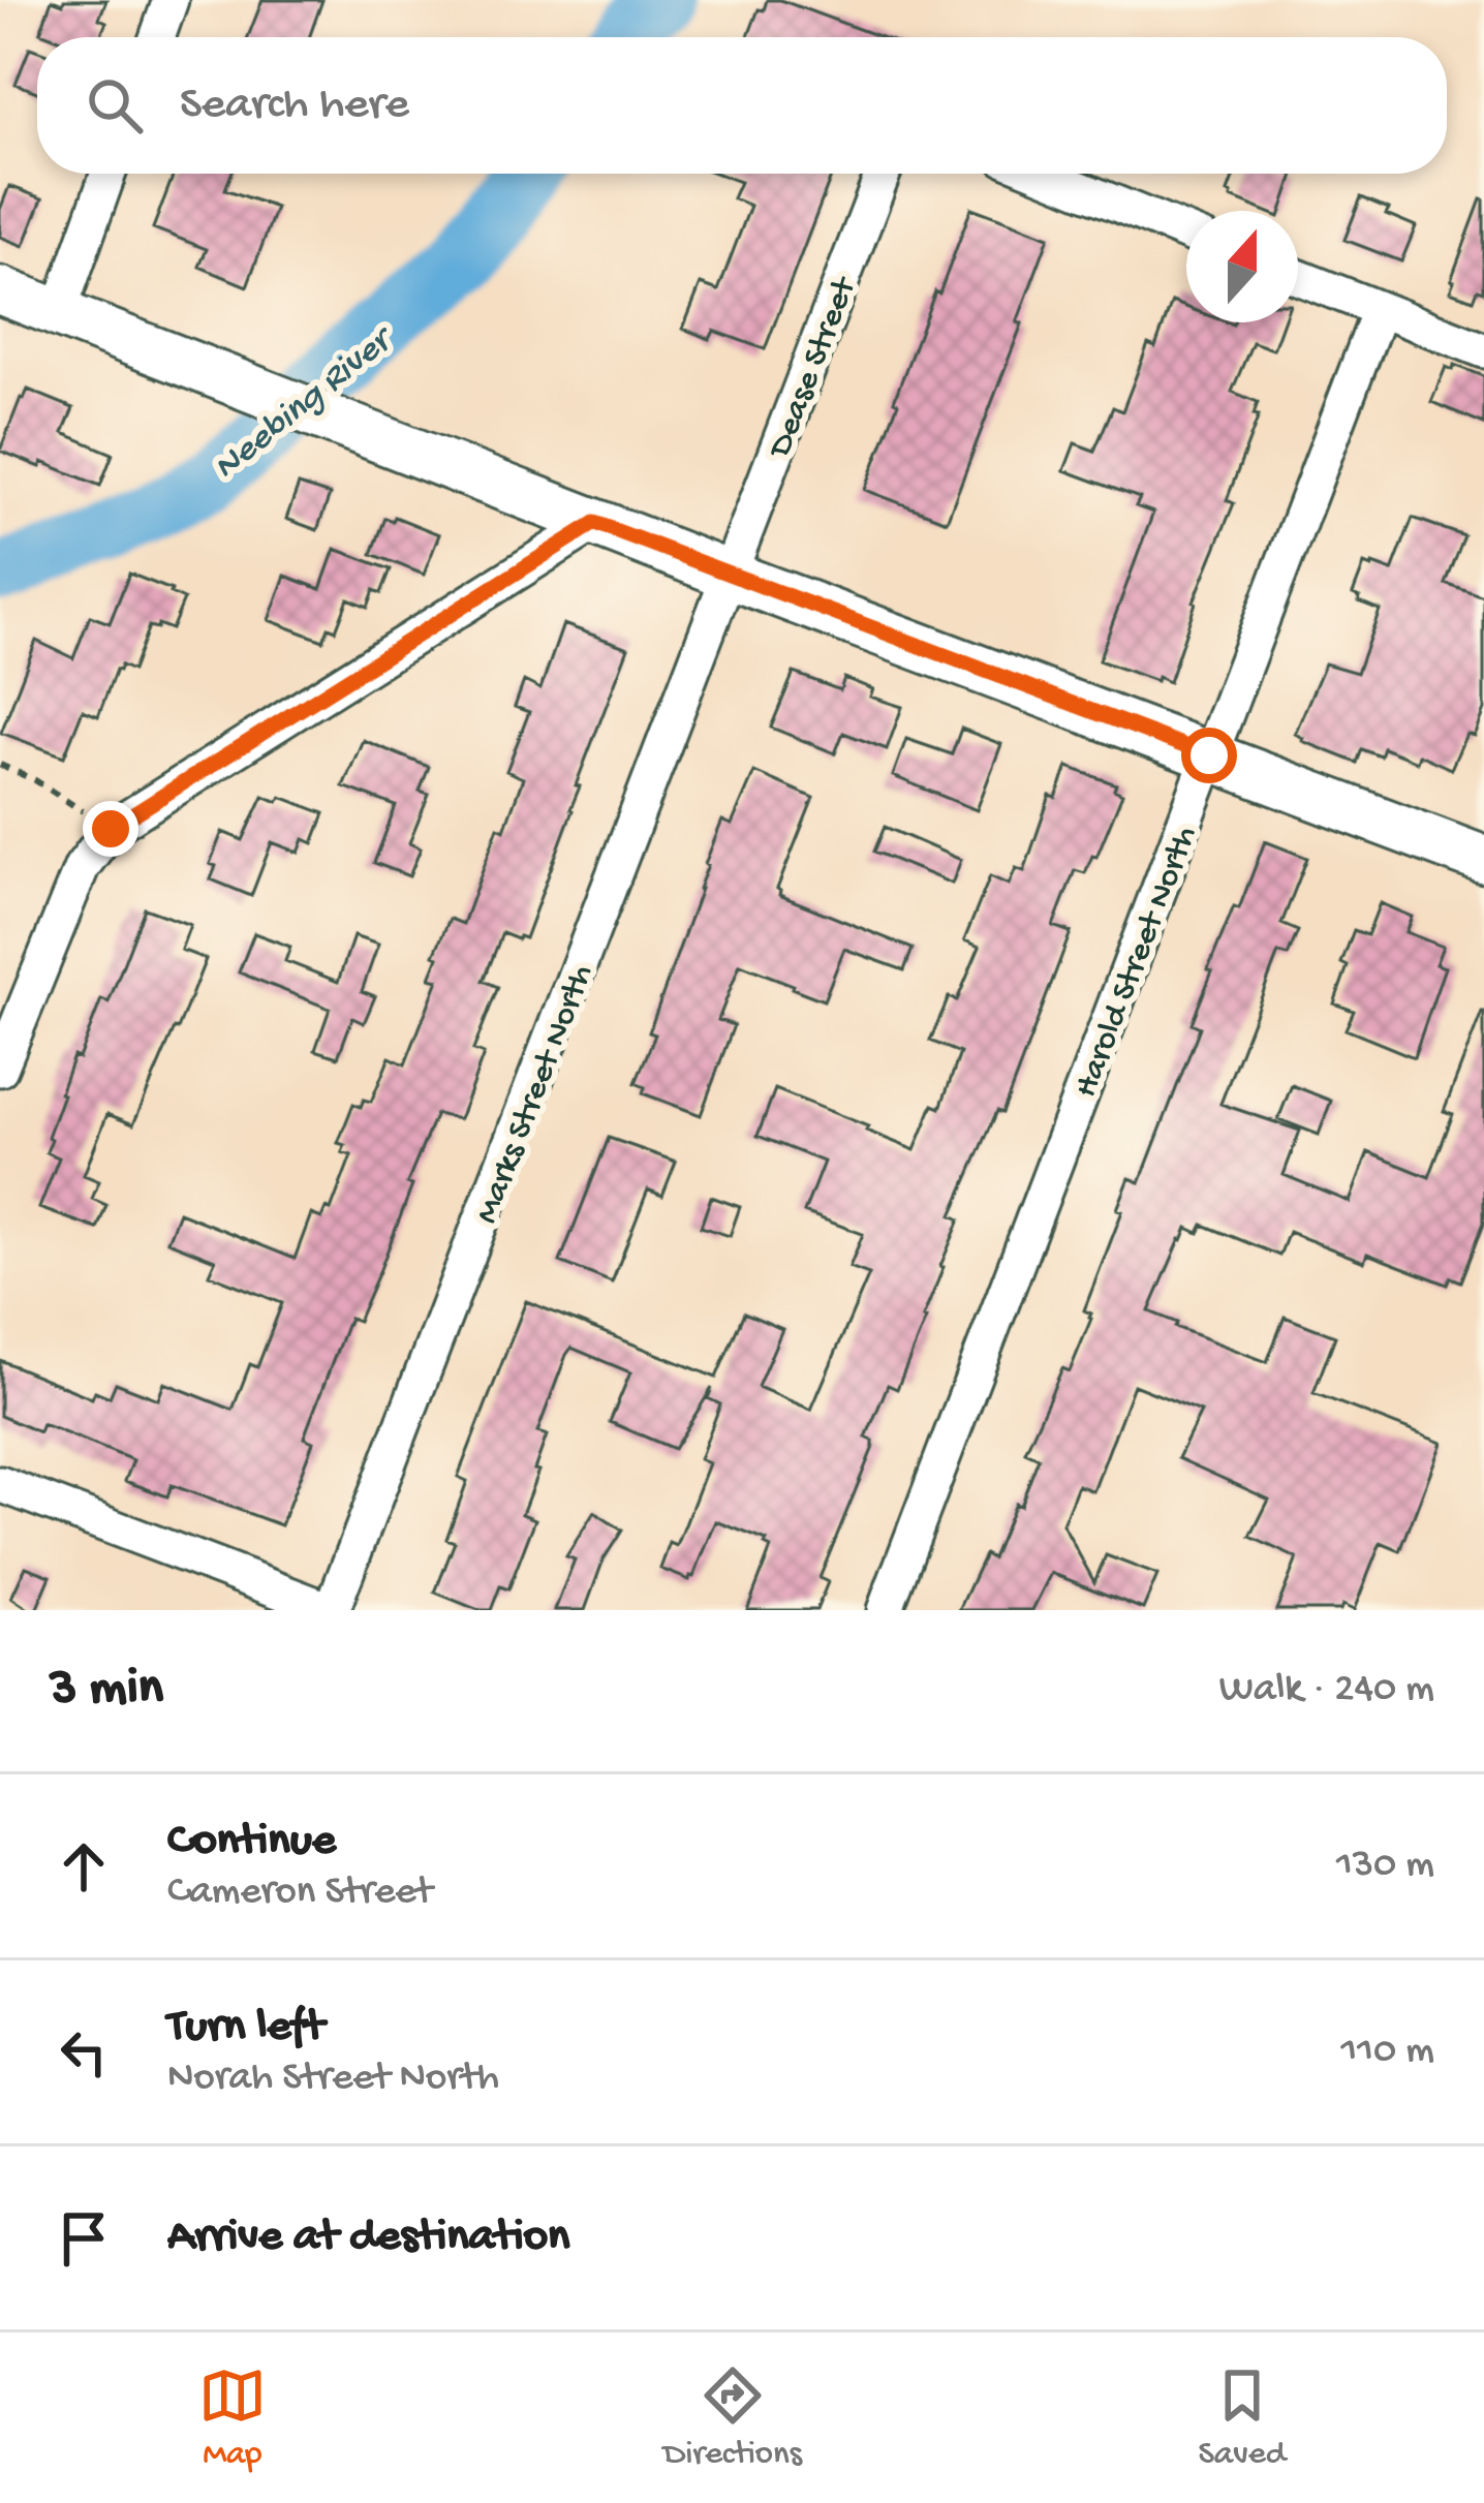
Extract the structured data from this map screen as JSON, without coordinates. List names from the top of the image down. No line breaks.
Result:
{"streets":{"street":["Dease Street","Harold Street North","Marks Street North"]},"crossings":[["Dease Street","Marks Street North"]],"water":["Neebing River"],"north":"top","page":{"search":"Search here","heading":["3 min","Walk · 240 m"],"list":[["Continue","Cameron Street","130 m"],["Turn left","Norah Street North","110 m"],"Arrive at destination"],"nav":["Map","Directions","Saved"]}}
